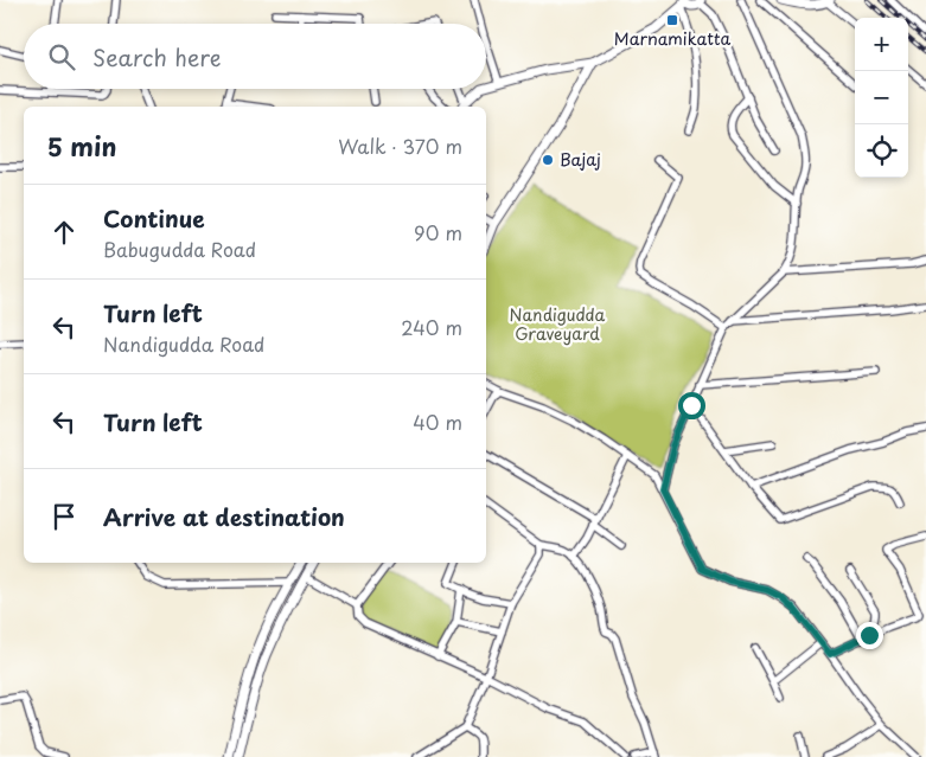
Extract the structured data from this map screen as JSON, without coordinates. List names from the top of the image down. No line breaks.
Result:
{"parks":["Nandigudda Graveyard"],"places":{"transit":["Marnamikatta"],"other":["Bajaj"]},"page":{"map_buttons":["+","−"],"search":"Search here","heading":["5 min","Walk · 370 m"],"list":[["Continue","Babugudda Road","90 m"],["Turn left","Nandigudda Road","240 m"],["Turn left","40 m"],"Arrive at destination"]}}
